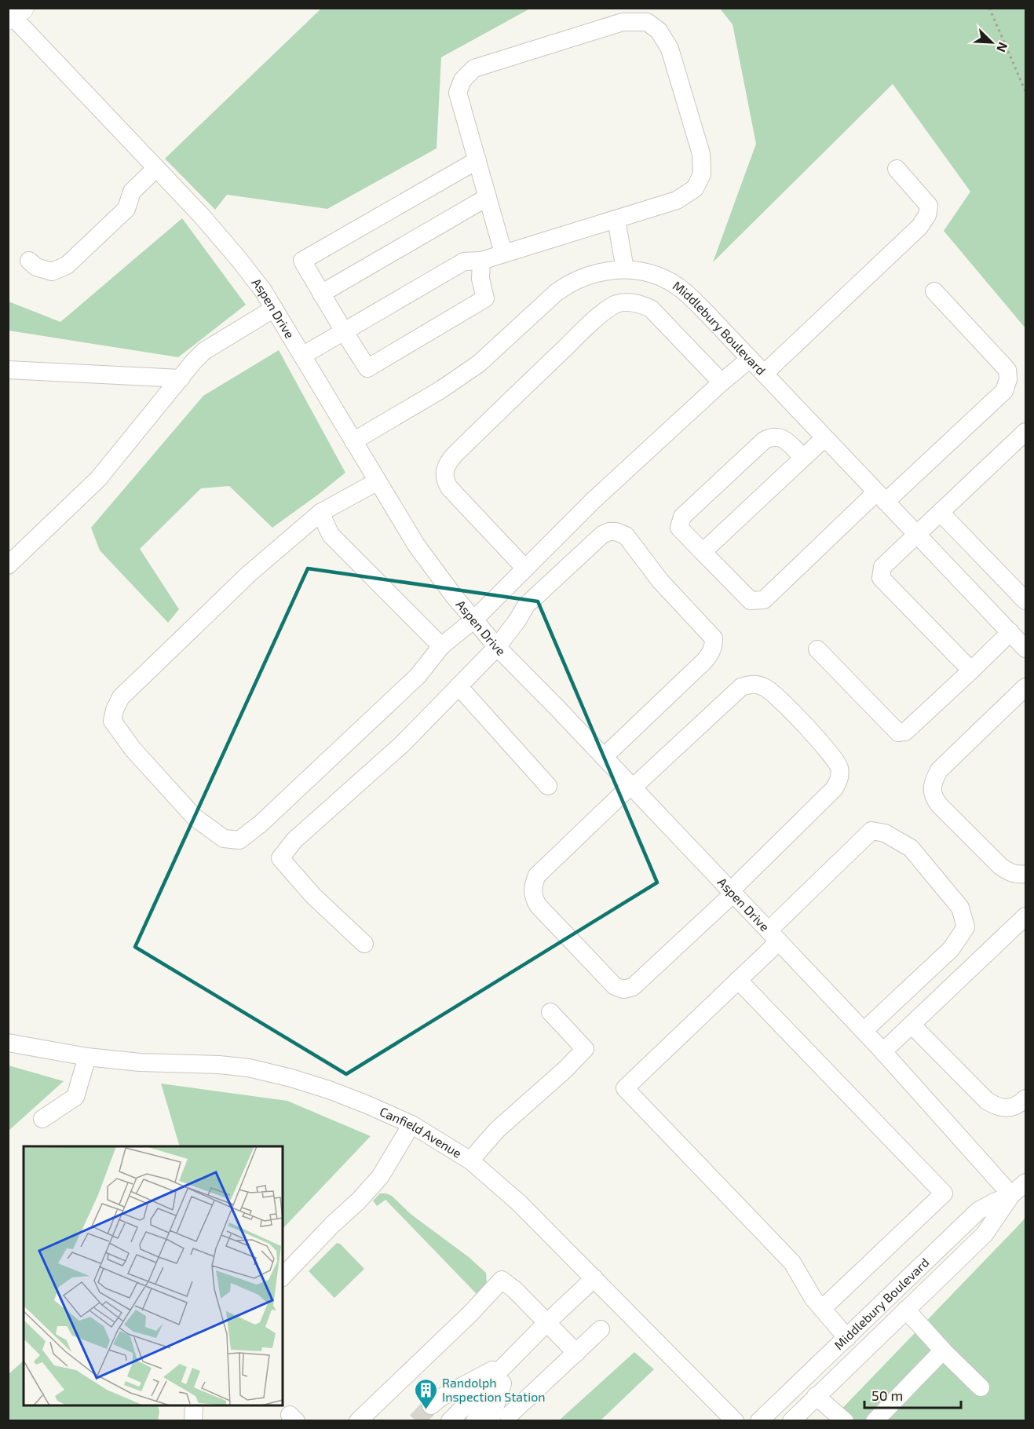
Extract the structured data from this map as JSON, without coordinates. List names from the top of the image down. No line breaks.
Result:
{"streets":{"street":["Aspen Drive","Middlebury Boulevard","Canfield Avenue"]},"crossings":[["Aspen Drive","Middlebury Boulevard"]],"places":{"building":["Randolph Inspection Station"]},"scale_bar":"50 m","north":"bottom right"}
